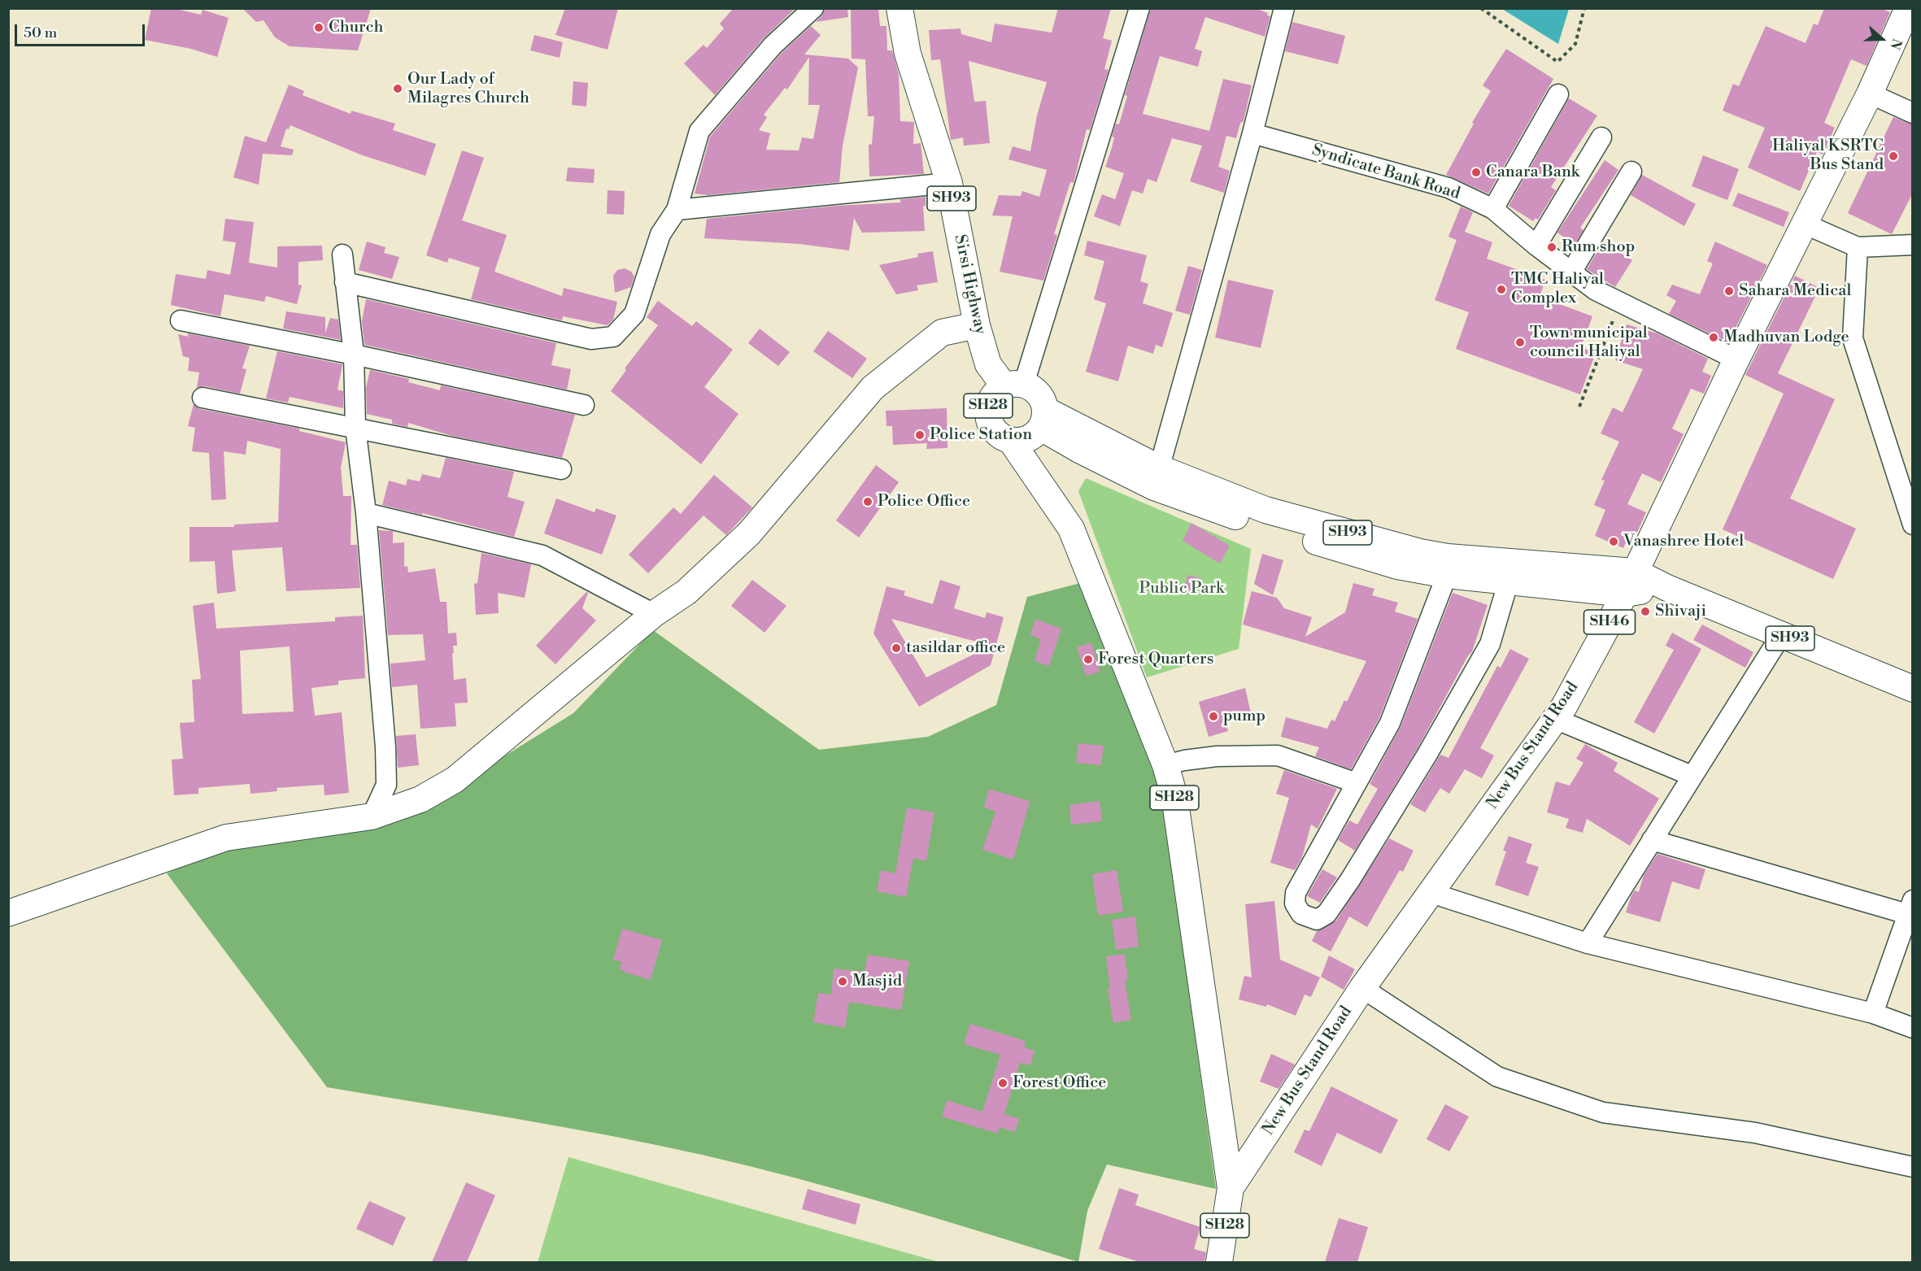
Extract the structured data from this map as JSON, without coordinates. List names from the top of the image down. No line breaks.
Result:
{"streets":{"main road":["SH93","Sirsi Highway","SH28","SH46","New Bus Stand Road"],"street":["Syndicate Bank Road"]},"crossings":[["Syndicate Bank Road","New Bus Stand Road"],["SH93","Sirsi Highway"],["SH93","SH28"],["SH93","New Bus Stand Road"],["Sirsi Highway","SH28"],["SH28","New Bus Stand Road"]],"parks":["Public Park"],"places":["Church","Our Lady of Milagres Church","Haliyal KSRTC Bus Stand","Canara Bank","Rum shop","TMC Haliyal Complex","Sahara Medical","Madhuvan Lodge","Town municipal council Haliyal","Police Station","Police Office","Vanashree Hotel","Shivaji","tasildar office","Forest Quarters","pump","Masjid","Forest Office"],"scale_bar":"50 m","north":"right"}
